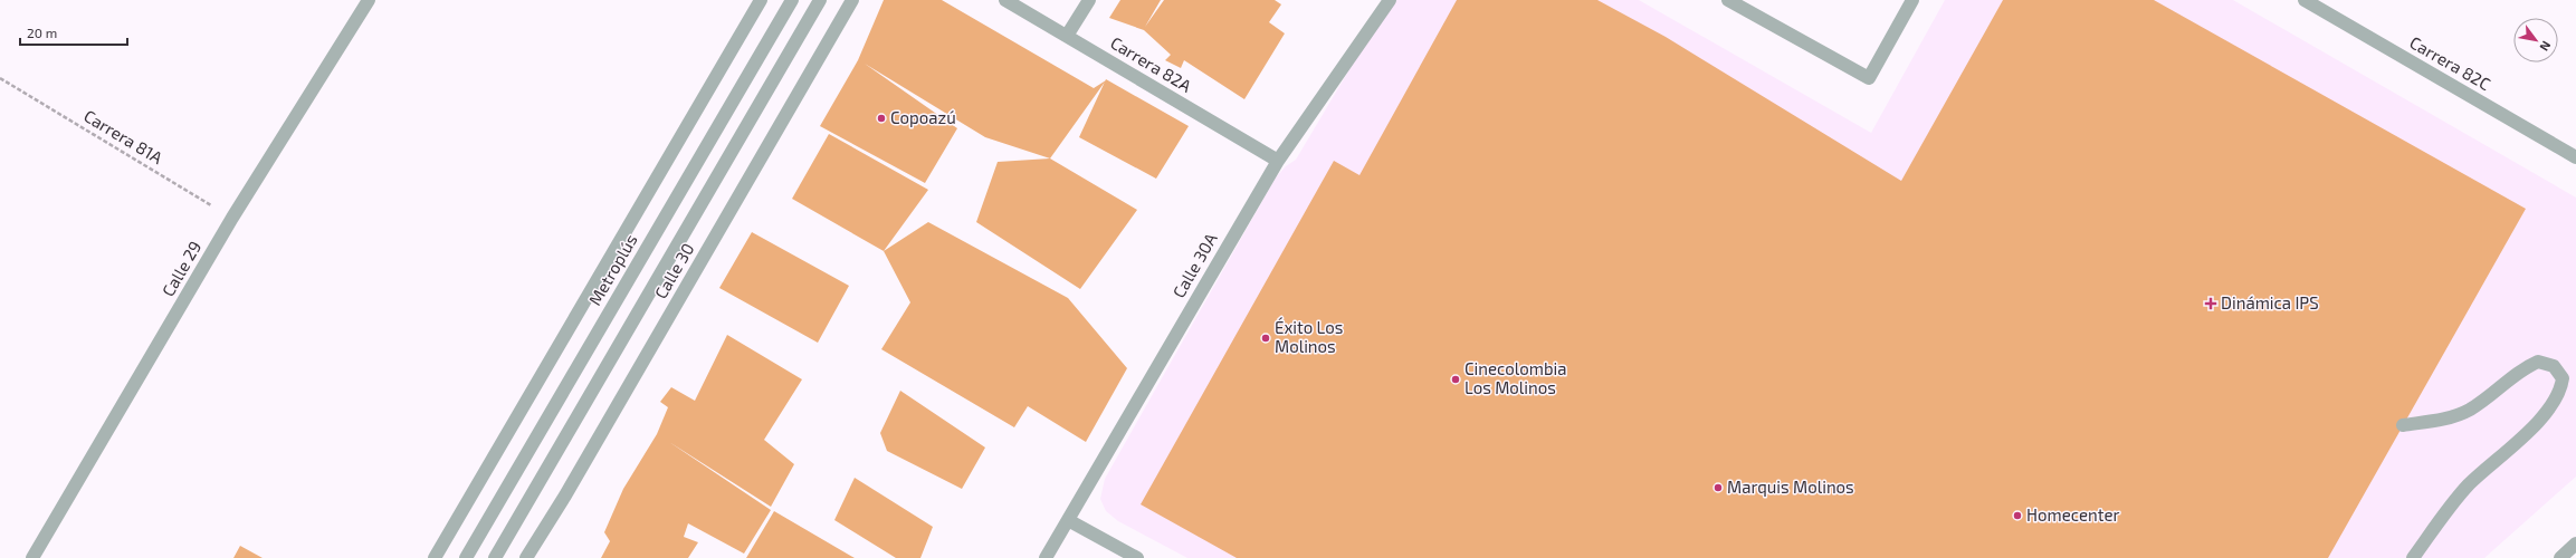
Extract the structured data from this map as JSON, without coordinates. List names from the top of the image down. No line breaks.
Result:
{"streets":{"street":["Carrera 82C","Carrera 82A","Calle 30A","Calle 29","Metroplús","Calle 30"],"path":["Carrera 81A"]},"crossings":[["Carrera 82A","Calle 30A"],["Carrera 81A","Calle 29"]],"places":{"other":["Copoazú","Éxito Los Molinos","Cinecolombia Los Molinos","Marquis Molinos","Homecenter"],"health":["Dinámica IPS"]},"scale_bar":"20 m","north":"bottom right"}
